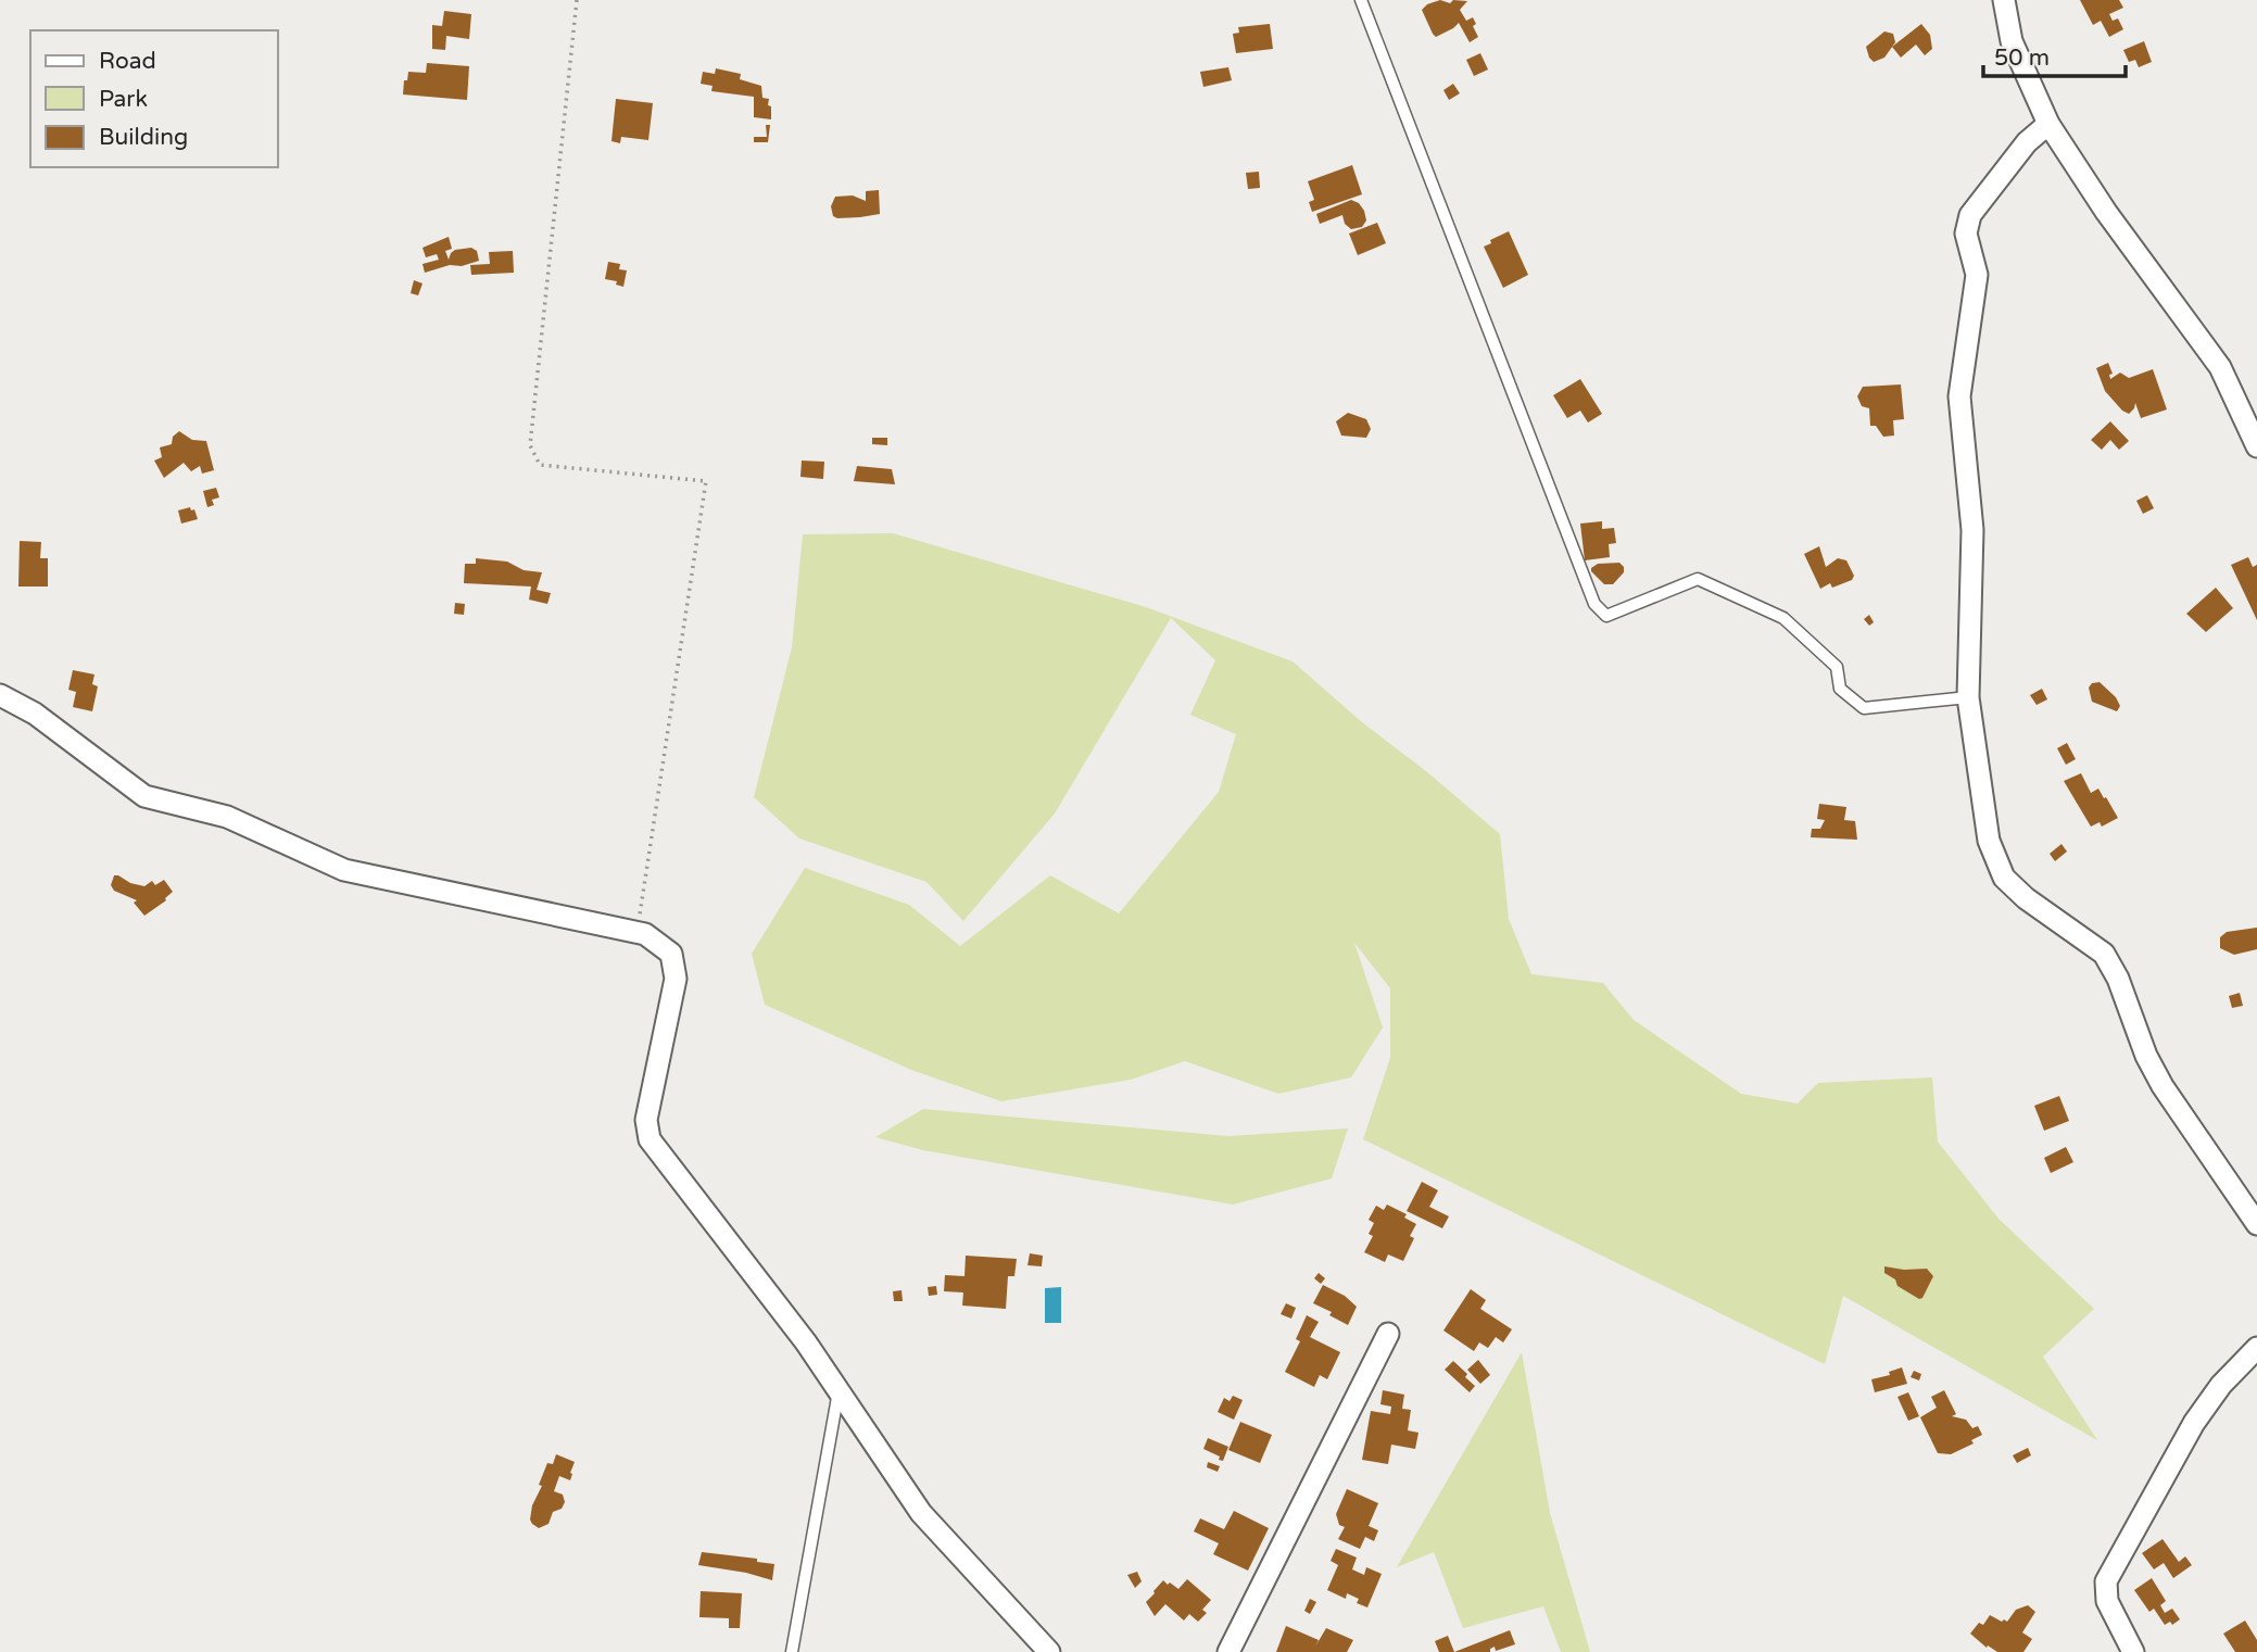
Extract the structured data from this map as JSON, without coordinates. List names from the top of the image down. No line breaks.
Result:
{"legend":["Road","Park","Building"],"scale_bar":"50 m"}
